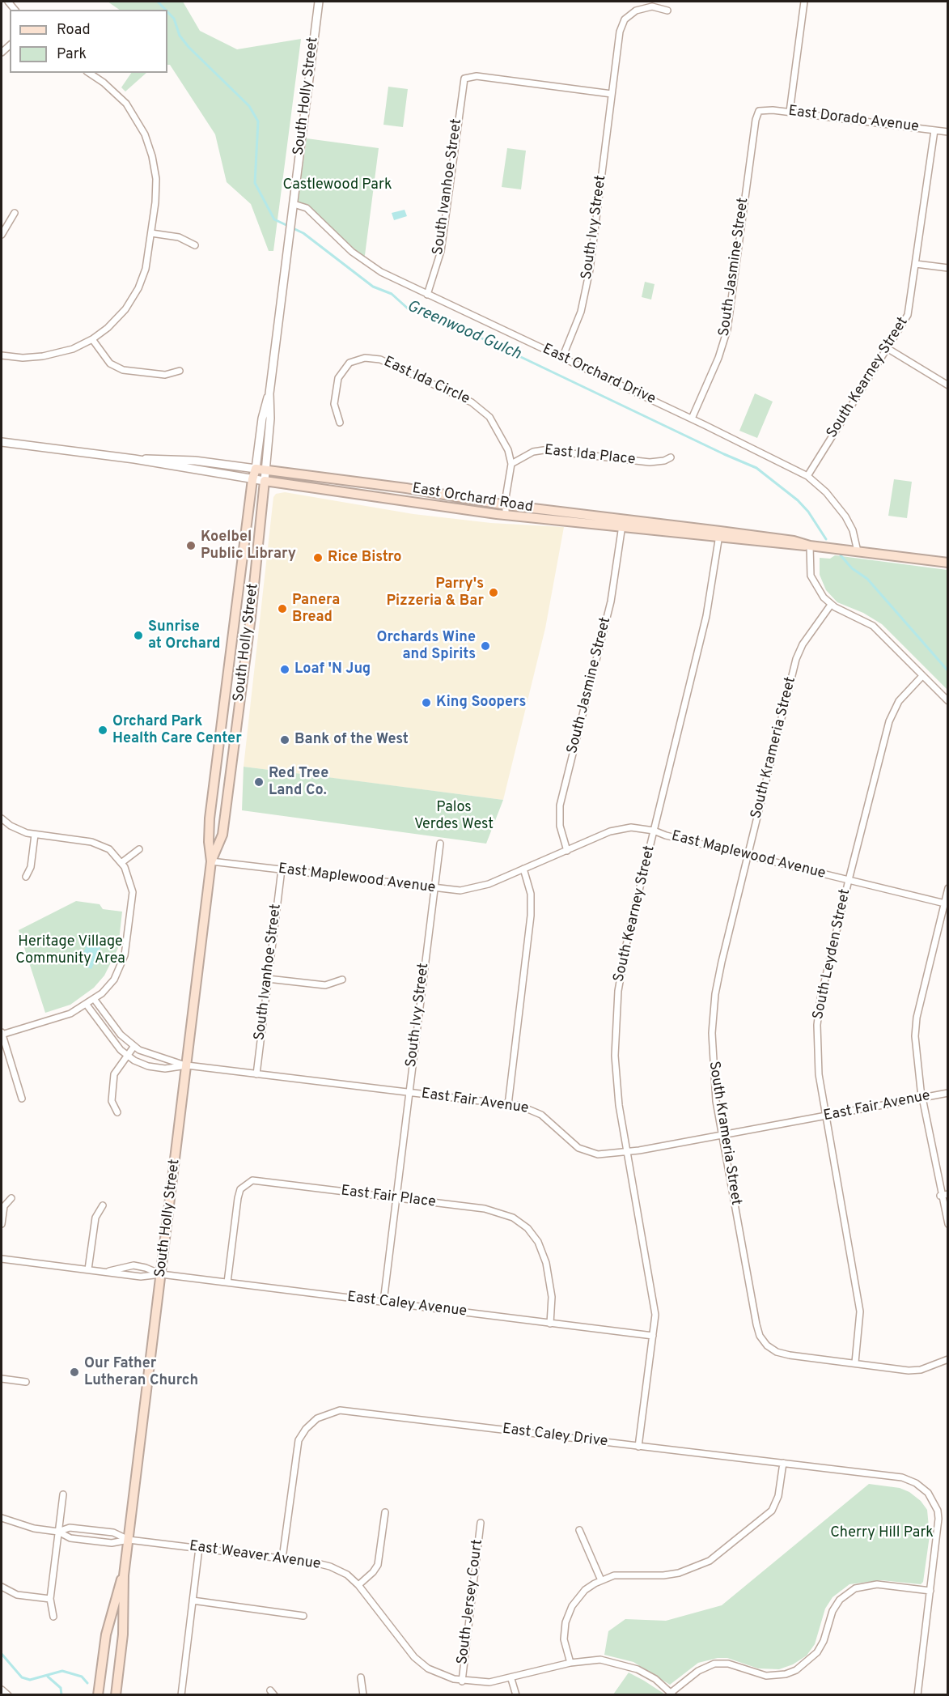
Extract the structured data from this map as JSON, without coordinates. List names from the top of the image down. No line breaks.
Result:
{"streets":{"main road":["South Holly Street","East Orchard Road"],"street":["East Dorado Avenue","South Ivanhoe Street","South Ivy Street","South Jasmine Street","East Orchard Drive","South Kearney Street","East Ida Circle","East Ida Place","South Krameria Street","East Maplewood Avenue","South Leyden Street","East Fair Avenue","East Fair Place","East Caley Avenue","East Caley Drive","East Weaver Avenue","South Jersey Court"]},"crossings":[["South Holly Street","East Orchard Drive"],["South Holly Street","East Orchard Road"],["South Holly Street","East Maplewood Avenue"],["South Holly Street","East Fair Avenue"],["South Holly Street","East Caley Avenue"],["South Holly Street","East Weaver Avenue"],["East Dorado Avenue","South Jasmine Street"],["East Dorado Avenue","South Kearney Street"],["South Ivanhoe Street","South Ivy Street"],["South Ivanhoe Street","East Orchard Drive"],["South Ivanhoe Street","East Maplewood Avenue"],["South Ivanhoe Street","East Fair Avenue"],["South Ivy Street","East Orchard Drive"],["South Ivy Street","East Maplewood Avenue"],["South Ivy Street","East Fair Avenue"],["South Ivy Street","East Fair Place"],["South Ivy Street","East Caley Avenue"],["South Jasmine Street","East Orchard Drive"],["South Jasmine Street","East Orchard Road"],["South Jasmine Street","East Maplewood Avenue"],["East Orchard Drive","South Kearney Street"],["East Orchard Drive","East Orchard Road"],["South Kearney Street","East Orchard Road"],["South Kearney Street","East Maplewood Avenue"],["South Kearney Street","East Fair Avenue"],["South Kearney Street","East Caley Avenue"],["South Kearney Street","East Caley Drive"],["East Ida Circle","East Ida Place"],["East Ida Circle","East Orchard Road"],["South Krameria Street","East Maplewood Avenue"],["South Krameria Street","South Leyden Street"],["South Krameria Street","East Fair Avenue"],["East Maplewood Avenue","South Leyden Street"],["South Leyden Street","East Fair Avenue"],["East Fair Place","East Caley Avenue"],["East Caley Drive","East Weaver Avenue"],["East Weaver Avenue","South Jersey Court"]],"water":["Greenwood Gulch"],"parks":["Castlewood Park","Palos Verdes West","Heritage Village Community Area","Cherry Hill Park"],"places":["Koelbel Public Library","Rice Bistro","Parry's Pizzeria & Bar","Panera Bread","Sunrise at Orchard","Orchards Wine and Spirits","Loaf 'N Jug","King Soopers","Orchard Park Health Care Center","Bank of the West","Red Tree Land Co.","Our Father Lutheran Church"],"legend":["Road","Park"]}
